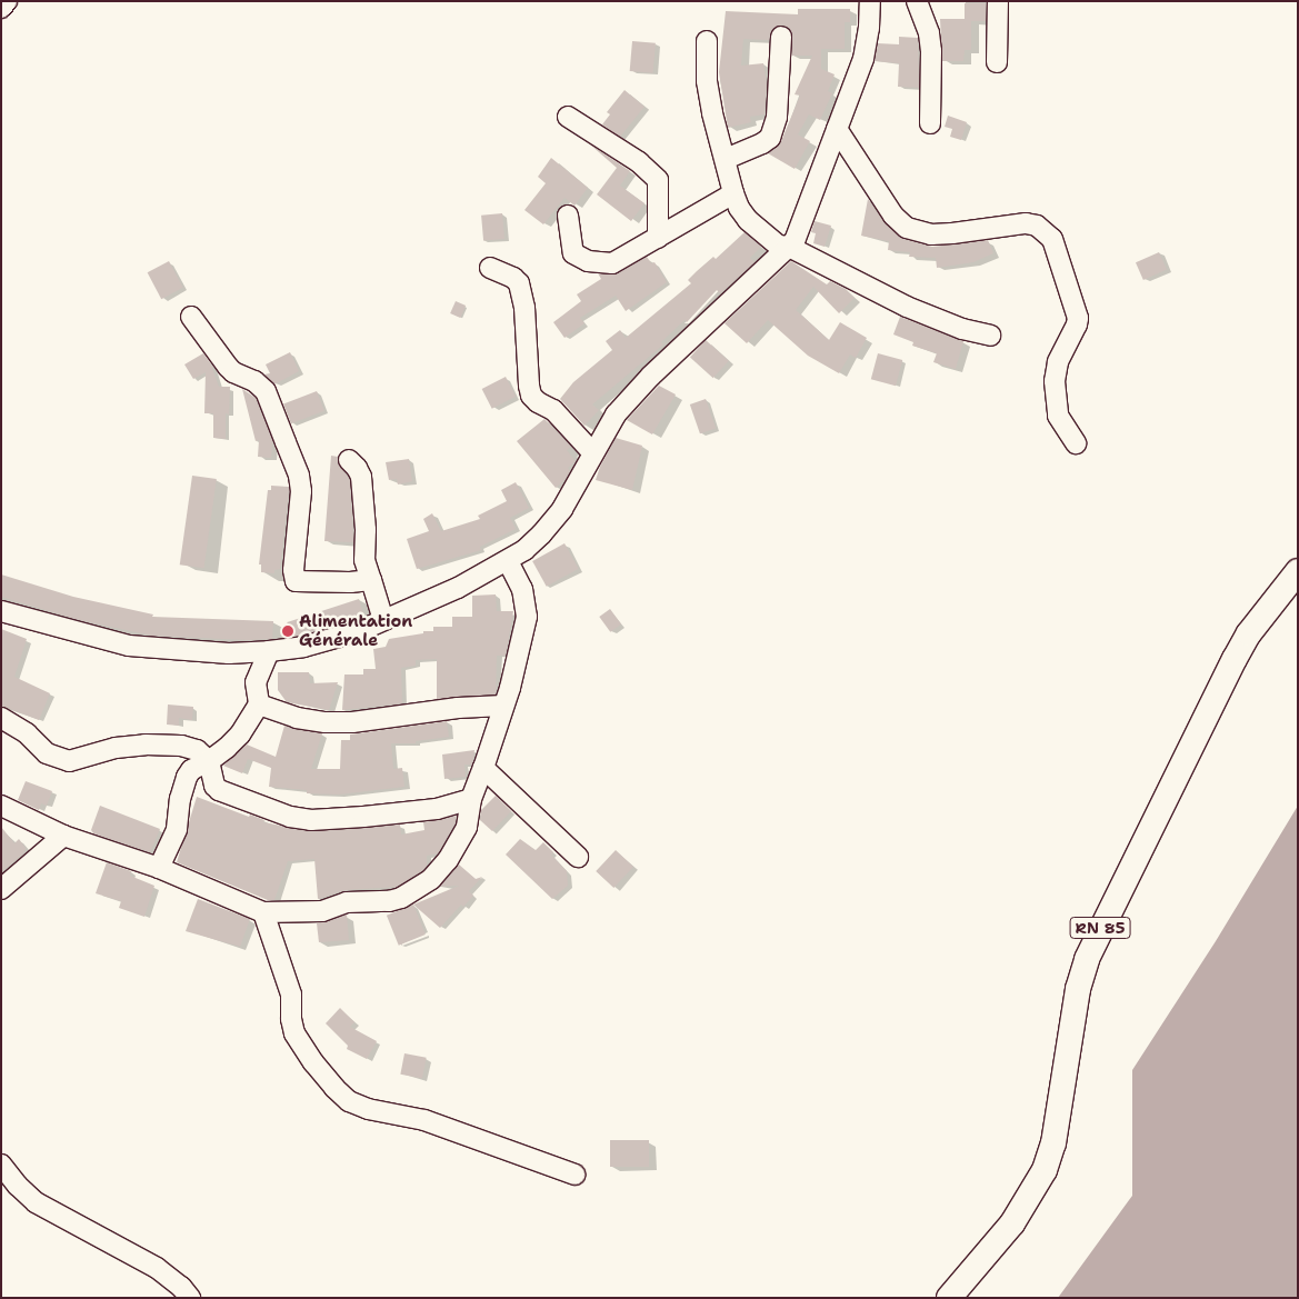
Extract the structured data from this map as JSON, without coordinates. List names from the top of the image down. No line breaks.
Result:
{"streets":{"main road":["RN 85"]},"places":["Alimentation Générale"]}
